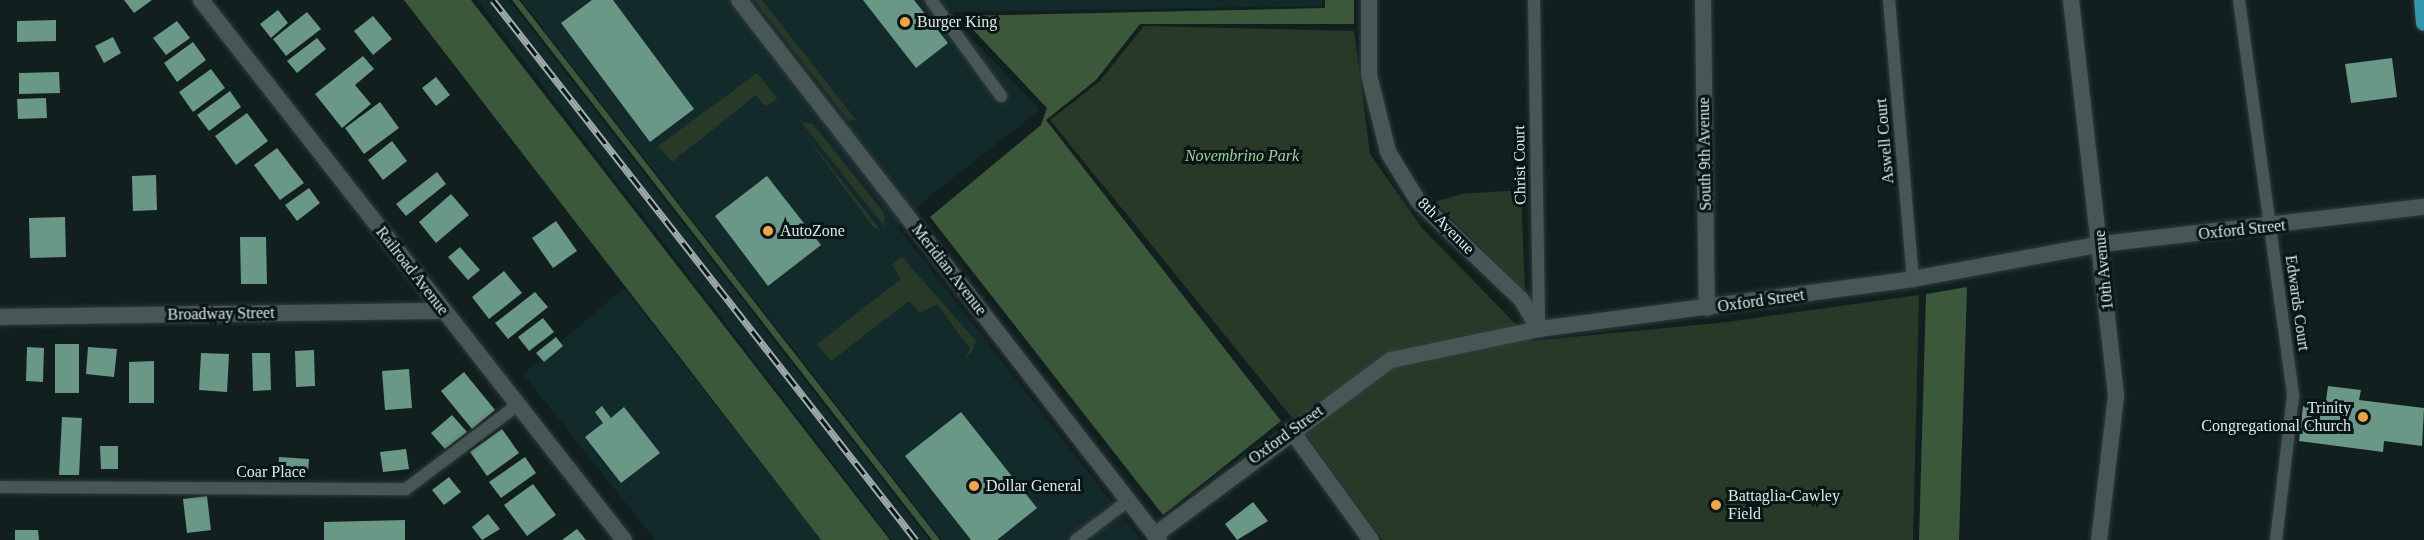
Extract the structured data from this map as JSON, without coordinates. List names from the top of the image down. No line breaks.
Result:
{"streets":{"street":["South 9th Avenue","8th Avenue","Oxford Street","Meridian Avenue","10th Avenue","Railroad Avenue","Broadway Street"],"lane":["Aswell Court","Christ Court","Edwards Court","Coar Place"]},"crossings":[["Aswell Court","Oxford Street"],["South 9th Avenue","Oxford Street"],["Christ Court","8th Avenue"],["Christ Court","Oxford Street"],["8th Avenue","Oxford Street"],["Oxford Street","Meridian Avenue"],["Oxford Street","10th Avenue"],["Oxford Street","Edwards Court"],["Railroad Avenue","Broadway Street"],["Railroad Avenue","Coar Place"]],"parks":["Novembrino Park"],"places":["Burger King","AutoZone","Trinity Congregational Church","Dollar General","Battaglia-Cawley Field"]}
